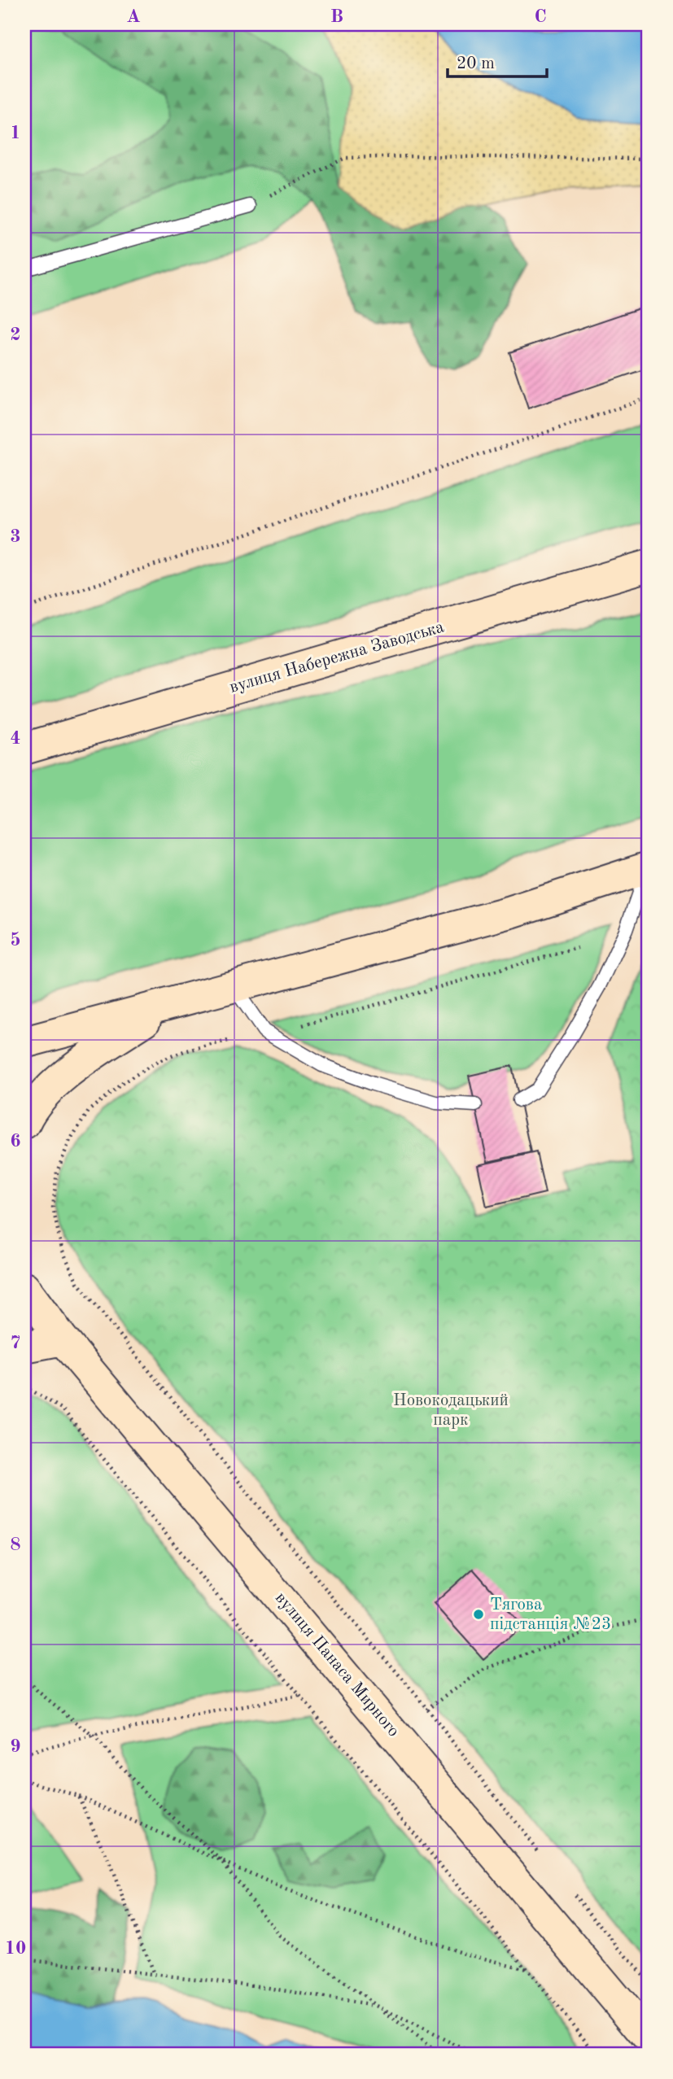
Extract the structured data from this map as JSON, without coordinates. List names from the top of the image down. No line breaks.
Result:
{"streets":{"main road":["вулиця Набережна Заводська","вулиця Панаса Мирного"]},"parks":["Новокодацький парк"],"places":["Тягова пiдстанцiя №23"],"scale_bar":"20 m","grid":{"columns":["A","B","C"],"rows":["1","2","3","4","5","6","7","8","9","10"]}}
